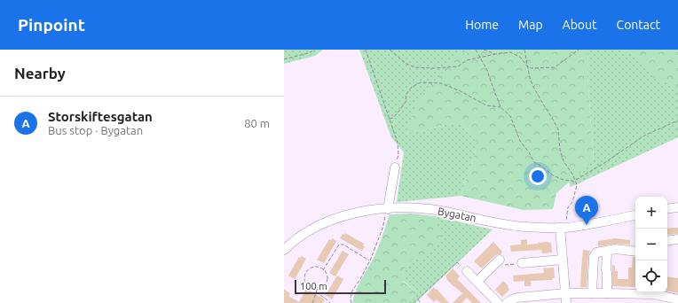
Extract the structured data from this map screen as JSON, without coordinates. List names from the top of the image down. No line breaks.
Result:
{"streets":{"street":["Bygatan"]},"scale_bar":"100 m","page":{"header":"Pinpoint","nav":["Home","Map","About","Contact"],"heading":"Nearby","list":[{"mark":"A","name":"Storskiftesgatan","note":"Bus stop · Bygatan","value":"80 m"}],"pins":"A","map_buttons":["+","−"],"scale":"100 m"}}
